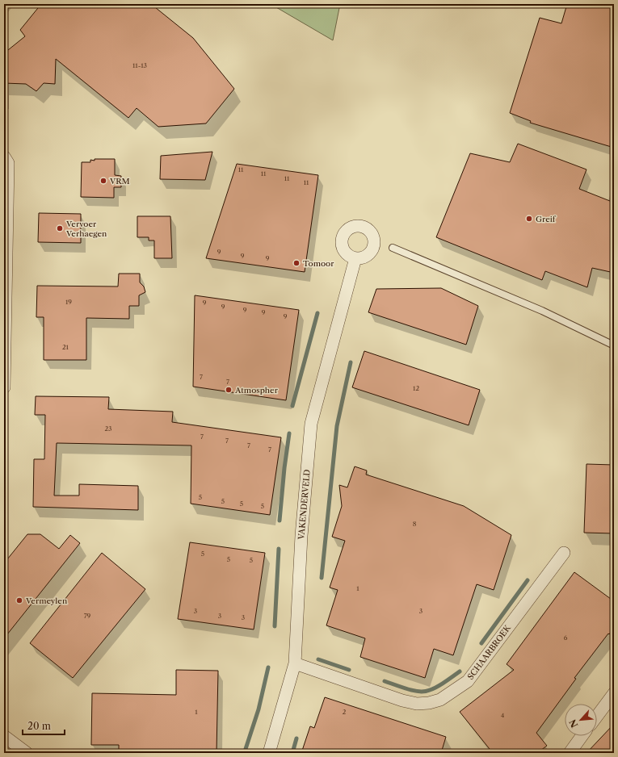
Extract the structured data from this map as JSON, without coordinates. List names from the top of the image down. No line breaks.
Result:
{"streets":{"street":["VAKENDERVELD","SCHAARBROEK"]},"crossings":[["VAKENDERVELD","SCHAARBROEK"]],"places":["VRM","Greif","Vervoer Verhaegen","Tomoor","Atmospher","Vermeylen"],"house_numbers":["11-13","11","11","11","11","9","9","9","19","9","9","9","9","9","21","7","7","12","23","7","7","7","7","5","5","5","5","8","5","5","5","1","3","3","79","3","3","6","1","2","4"],"scale_bar":"20 m","north":"bottom left"}
